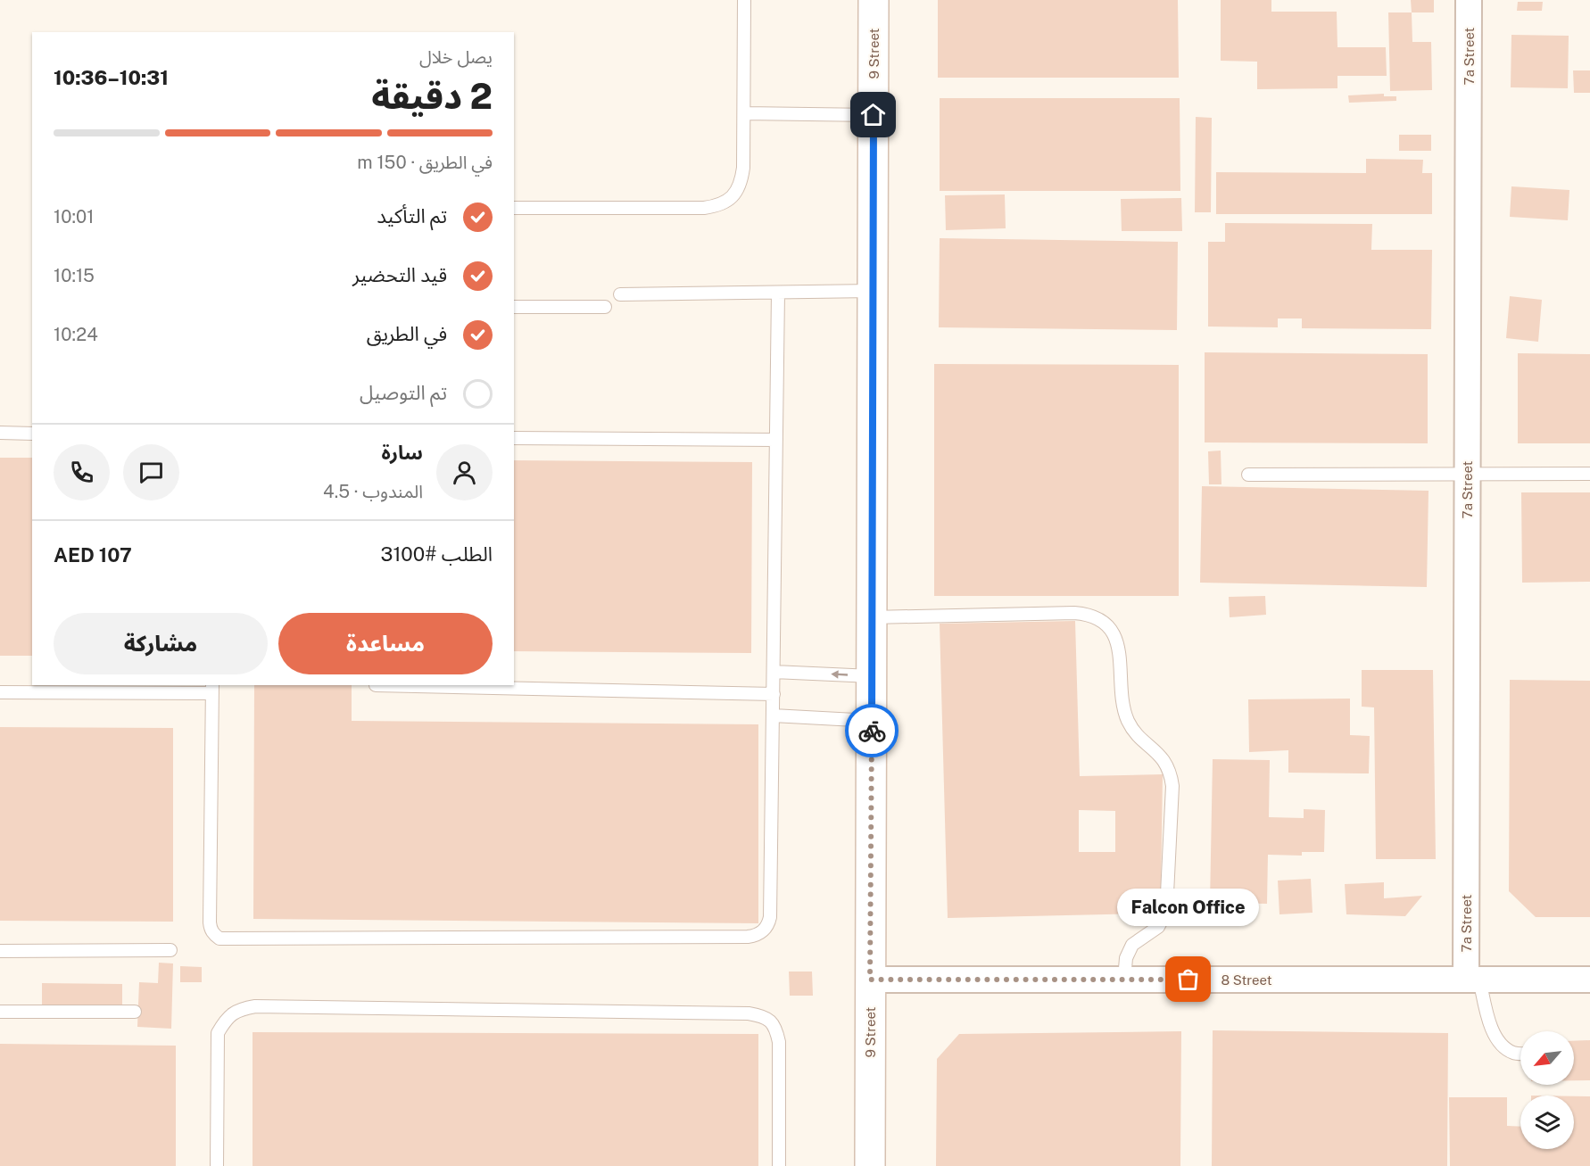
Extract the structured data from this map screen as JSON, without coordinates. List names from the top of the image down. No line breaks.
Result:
{"streets":{"street":["9 Street","7a Street","8 Street"]},"crossings":[["9 Street","8 Street"],["7a Street","8 Street"]],"places":["Falcon Office"],"north":"bottom left","page":{"heading":["2 دقيقة","يصل خلال","10:31–10:36"],"panel":["سارة","المندوب · 4.5","الطلب #3100","AED 107"],"bar":"في الطريق · 150 m","list":[["تم التأكيد","10:01"],["قيد التحضير","10:15"],["في الطريق","10:24"],"تم التوصيل"],"buttons":["مساعدة","مشاركة"],"bubble":"Falcon Office"}}
